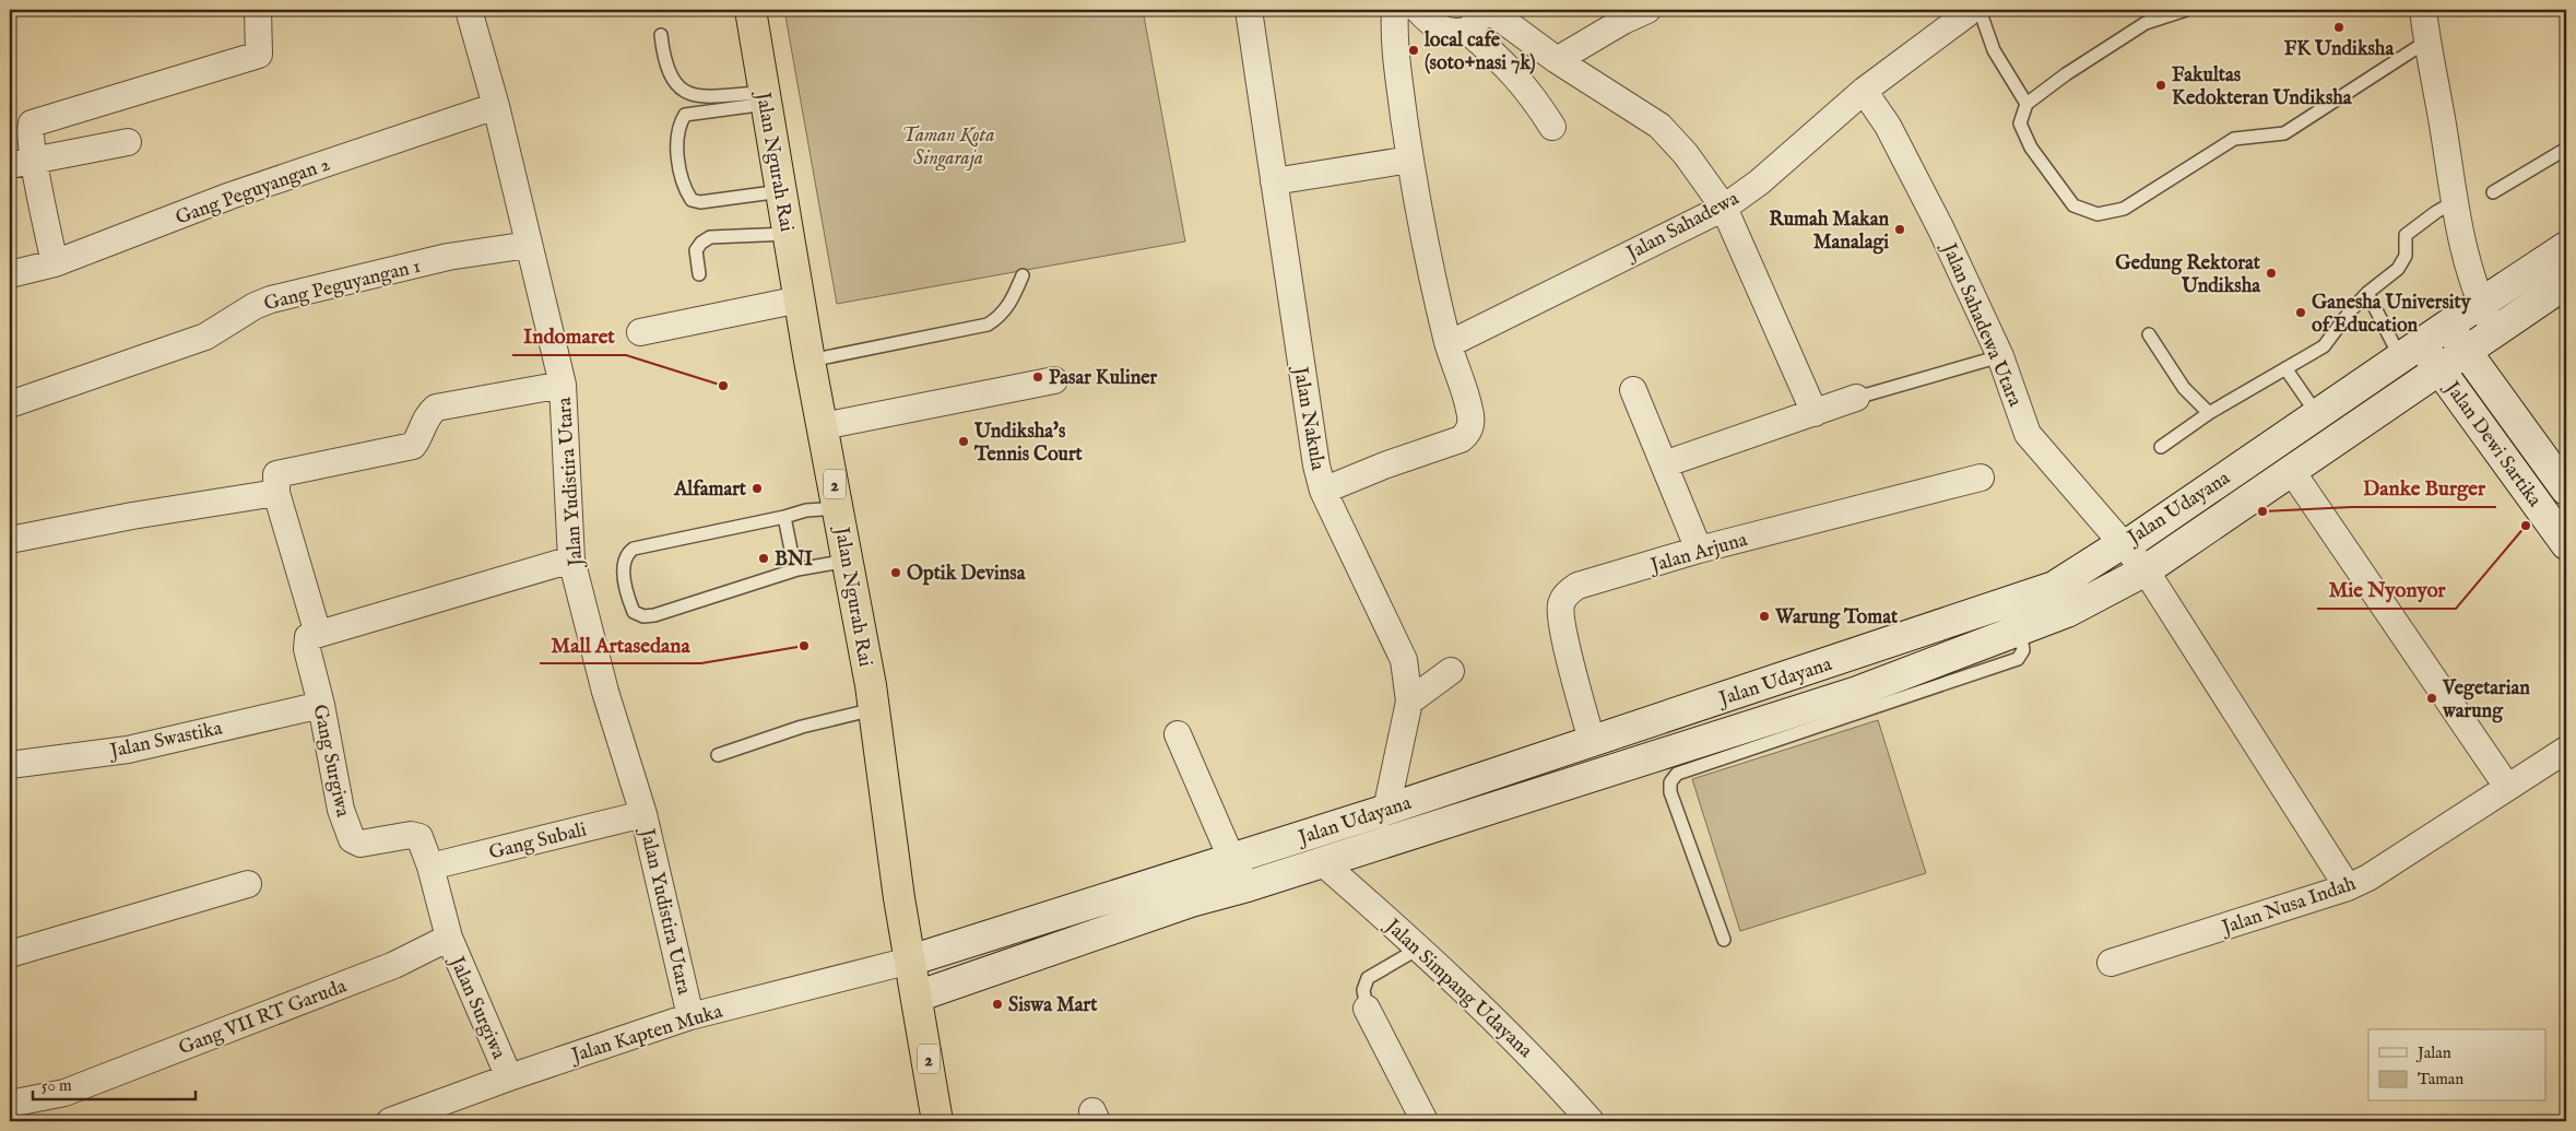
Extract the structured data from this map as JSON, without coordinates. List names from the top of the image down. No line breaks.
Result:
{"streets":{"highway":["Jalan Ngurah Rai","2"],"street":["Gang Peguyangan 2","Jalan Sahadewa","Gang Peguyangan 1","Jalan Sahadewa Utara","Jalan Nakula","Jalan Dewi Sartika","Jalan Yudistira Utara","Jalan Udayana","Jalan Arjuna","Jalan Swastika","Gang Surgiwa","Gang Subali","Jalan Nusa Indah","Jalan Simpang Udayana","Jalan Surgiwa","Gang VII RT Garuda","Jalan Kapten Muka"]},"crossings":[["Jalan Ngurah Rai","Jalan Udayana"],["Jalan Ngurah Rai","Jalan Kapten Muka"],["Gang Peguyangan 2","Jalan Yudistira Utara"],["Jalan Sahadewa","Jalan Sahadewa Utara"],["Gang Peguyangan 1","Jalan Yudistira Utara"],["Jalan Sahadewa Utara","Jalan Udayana"],["Jalan Sahadewa Utara","Jalan Nusa Indah"],["Jalan Nakula","Jalan Udayana"],["Jalan Dewi Sartika","Jalan Udayana"],["Jalan Yudistira Utara","Gang Subali"],["Jalan Yudistira Utara","Jalan Kapten Muka"],["Jalan Udayana","Jalan Arjuna"],["Jalan Udayana","Jalan Simpang Udayana"],["Jalan Udayana","Jalan Kapten Muka"],["Jalan Swastika","Gang Surgiwa"],["Gang Surgiwa","Gang Subali"],["Gang Surgiwa","Jalan Surgiwa"],["Gang Surgiwa","Gang VII RT Garuda"],["Jalan Surgiwa","Gang VII RT Garuda"],["Jalan Surgiwa","Jalan Kapten Muka"]],"parks":["Taman Kota Singaraja"],"places":["FK Undiksha","local cafe (soto+nasi 7k)","Fakultas Kedokteran Undiksha","Rumah Makan Manalagi","Gedung Rektorat Undiksha","Ganesha University of Education","Pasar Kuliner","Indomaret","Undiksha's Tennis Court","Alfamart","Danke Burger","Mie Nyonyor","BNI","Optik Devinsa","Warung Tomat","Mall Artasedana","Vegetarian warung","Siswa Mart"],"legend":["Jalan","Taman"],"scale_bar":"50 m"}
